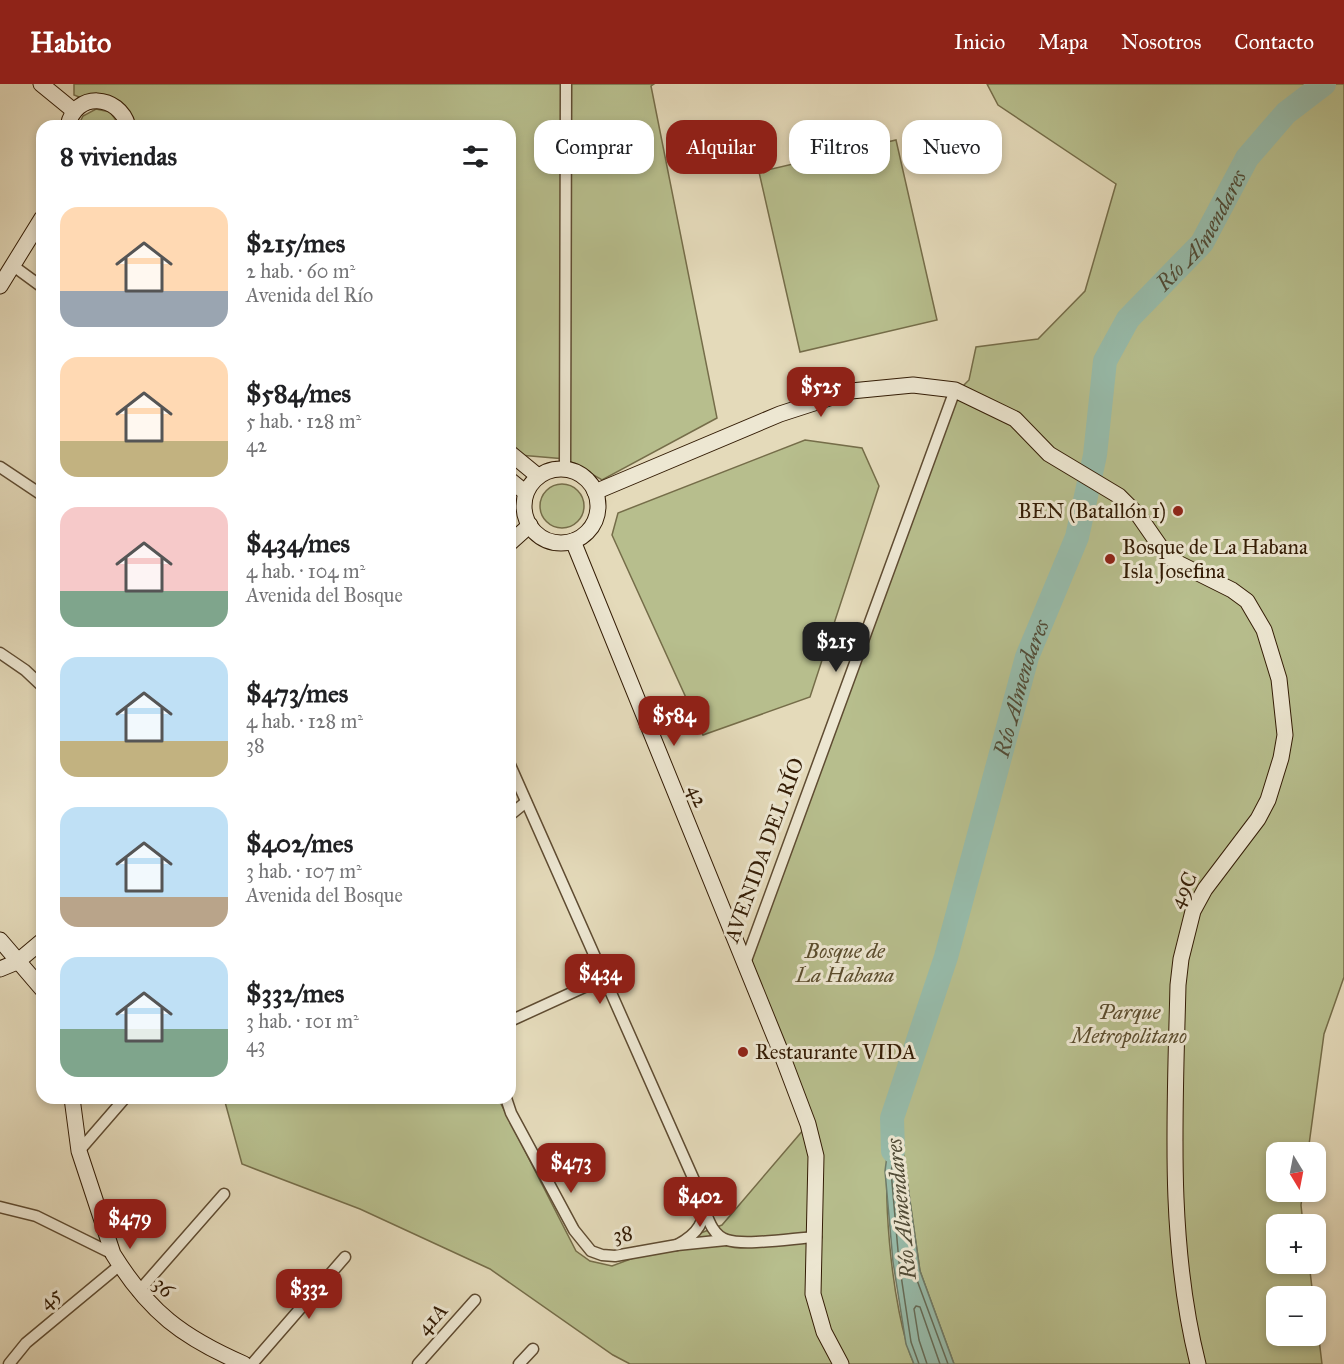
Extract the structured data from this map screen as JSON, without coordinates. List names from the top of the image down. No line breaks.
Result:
{"streets":{"street":["42","AVENIDA DEL RÍO","49C","38","36","45","41A"]},"crossings":[["42","AVENIDA DEL RÍO"],["42","49C"],["AVENIDA DEL RÍO","49C"],["AVENIDA DEL RÍO","38"],["36","45"]],"water":["Río Almendares"],"parks":["Bosque de La Habana","Parque Metropolitano"],"places":["BEN (Batallón 1)","Bosque de La Habana Isla Josefina","Restaurante VIDA"],"north":"bottom","page":{"header":"Habito","nav":["Inicio","Mapa","Nosotros","Contacto"],"chip":["Comprar","Alquilar","Filtros","Nuevo"],"heading":"8 viviendas","list":[{"name":"$215/mes","note":"2 hab. · 60 m² · Avenida del Río"},{"name":"$584/mes","note":"5 hab. · 128 m² · 42"},{"name":"$434/mes","note":"4 hab. · 104 m² · Avenida del Bosque"},{"name":"$473/mes","note":"4 hab. · 128 m² · 38"},{"name":"$402/mes","note":"3 hab. · 107 m² · Avenida del Bosque"},{"name":"$332/mes","note":"3 hab. · 101 m² · 43"}],"price":["$525","$215","$584","$434","$473","$402","$479","$332"],"map_buttons":["+","−"]}}
